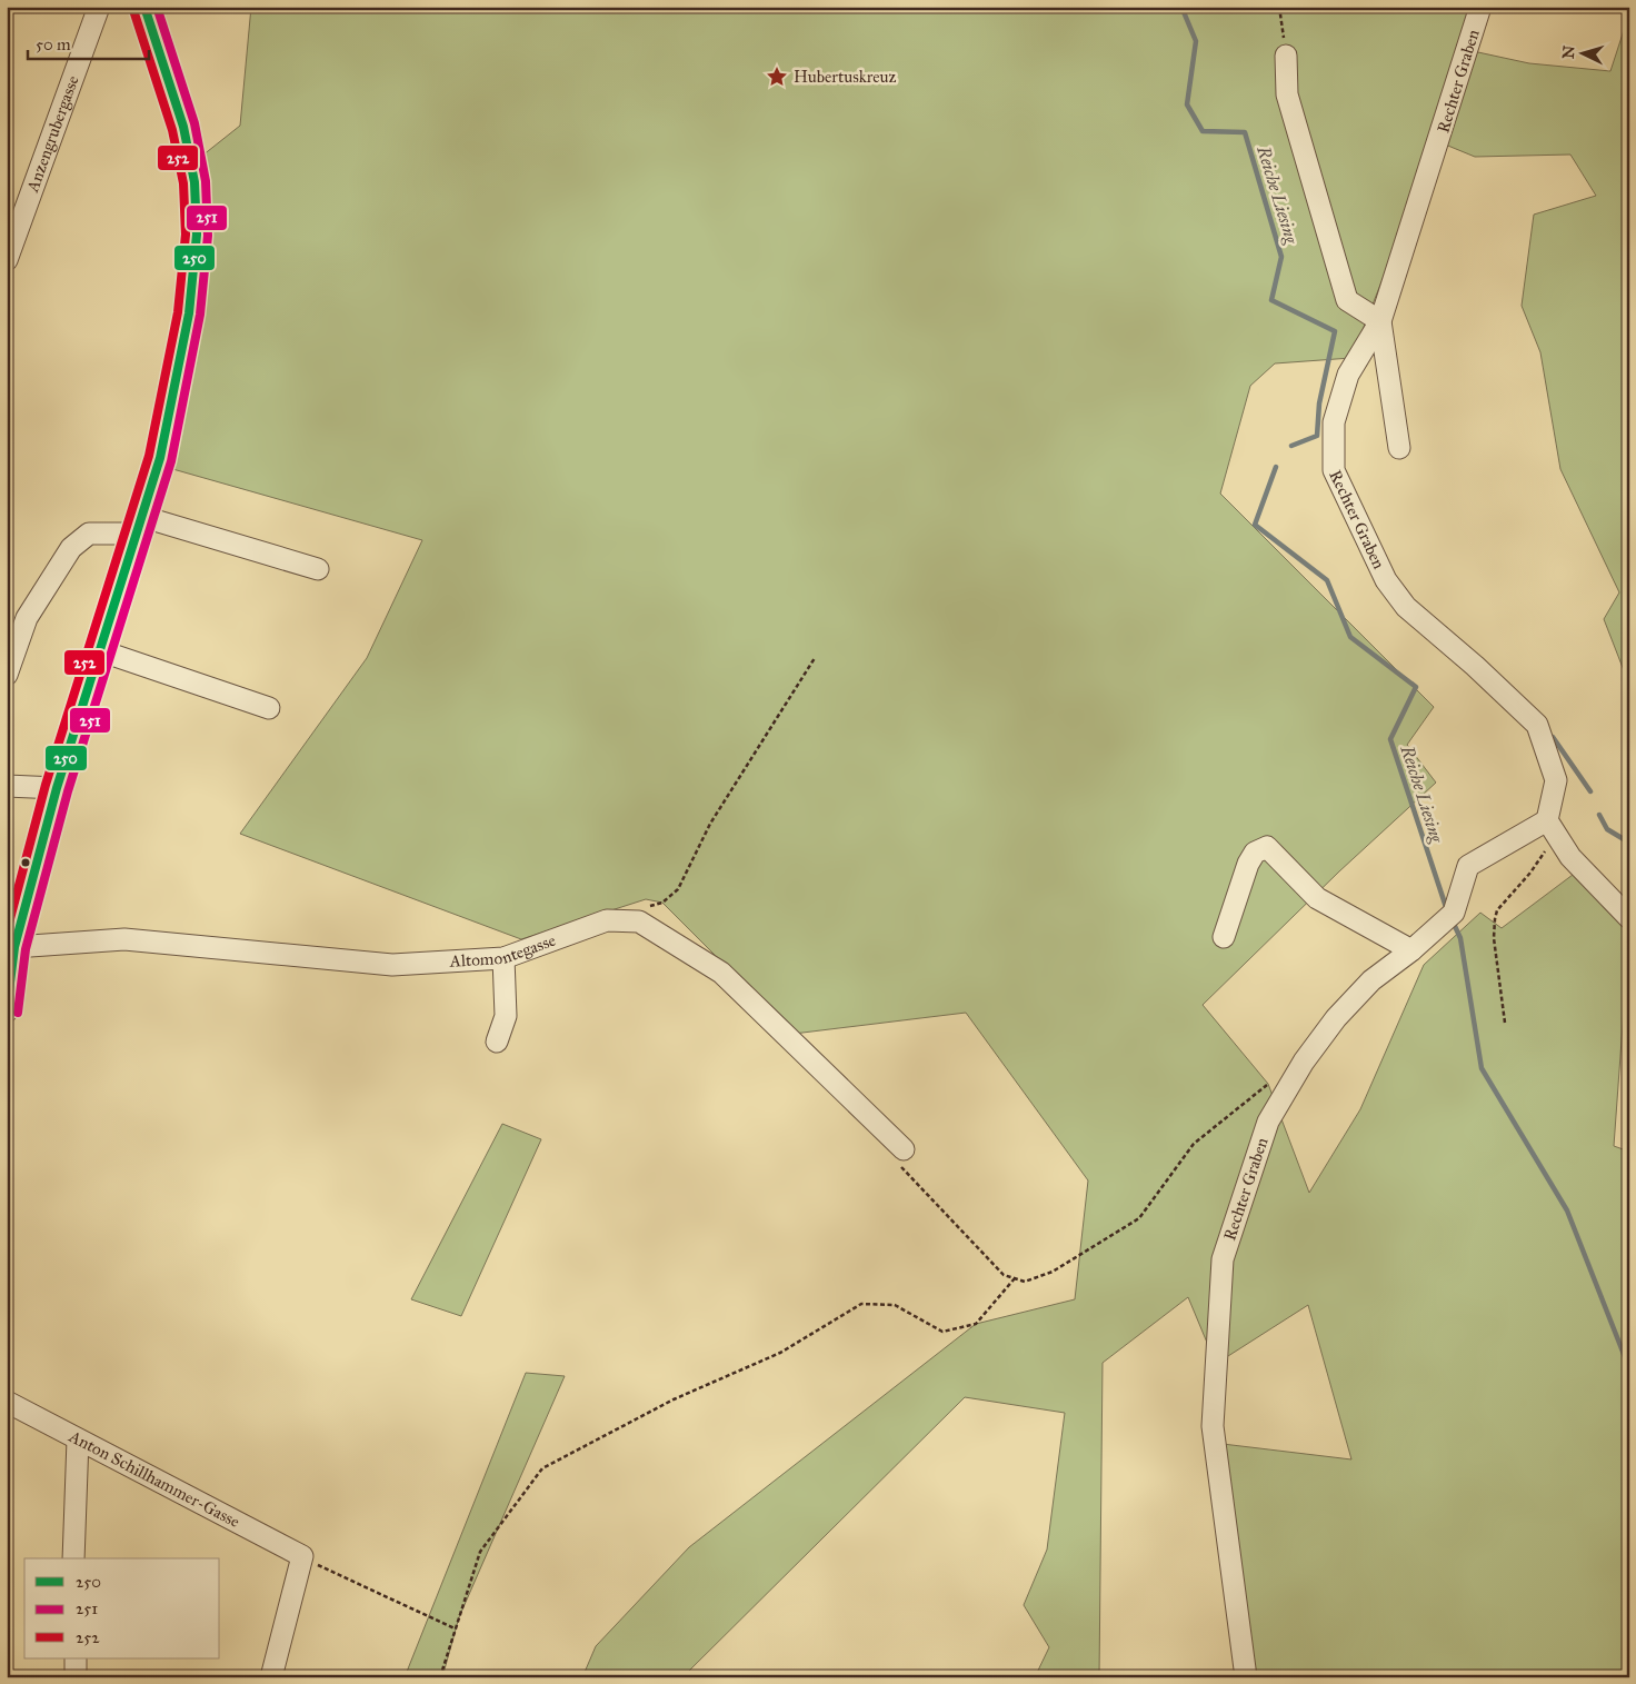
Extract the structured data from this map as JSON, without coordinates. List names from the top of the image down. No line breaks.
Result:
{"streets":{"street":["Rechter Graben","Anzengrubergasse","Altomontegasse","Anton Schillhammer-Gasse"]},"water":["Reiche Liesing"],"places":{"place":["Hubertuskreuz"]},"lines":["transit line 250","transit line 251","transit line 252"],"legend":["250","251","252"],"scale_bar":"50 m","north":"left"}
